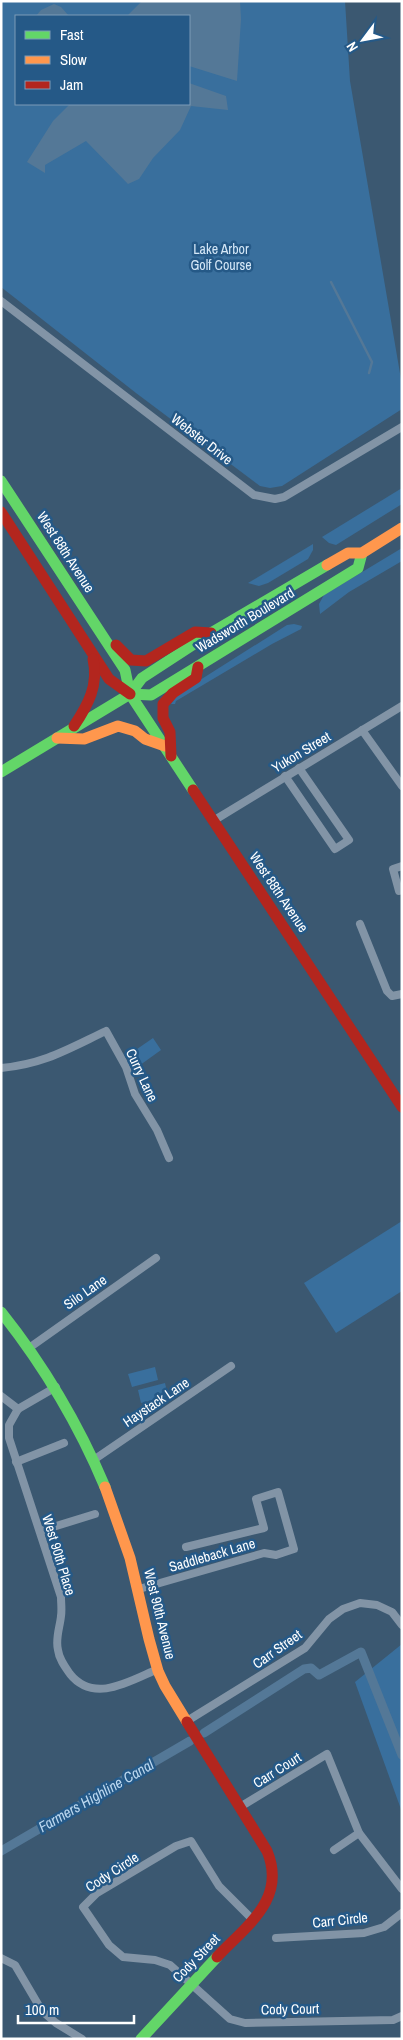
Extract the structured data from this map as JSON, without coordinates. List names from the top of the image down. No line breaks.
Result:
{"streets":{"main road":["West 88th Avenue","Wadsworth Boulevard","West 90th Avenue","Cody Street"],"street":["Webster Drive","Yukon Street","Curry Lane","Silo Lane","Haystack Lane","West 90th Place","Saddleback Lane","Carr Street","Carr Court","Cody Circle","Carr Circle","Cody Court"]},"crossings":[["West 88th Avenue","Wadsworth Boulevard"],["West 88th Avenue","Yukon Street"],["Silo Lane","West 90th Avenue"],["Haystack Lane","West 90th Avenue"],["West 90th Place","West 90th Avenue"],["Saddleback Lane","West 90th Avenue"],["West 90th Avenue","Carr Street"],["West 90th Avenue","Carr Court"],["West 90th Avenue","Cody Circle"],["West 90th Avenue","Cody Street"],["Cody Circle","Cody Street"],["Cody Circle","Cody Court"],["Cody Street","Cody Court"]],"water":["Farmers Highline Canal"],"parks":["Lake Arbor Golf Course"],"legend":["Fast","Slow","Jam"],"scale_bar":"100 m","north":"bottom left"}
